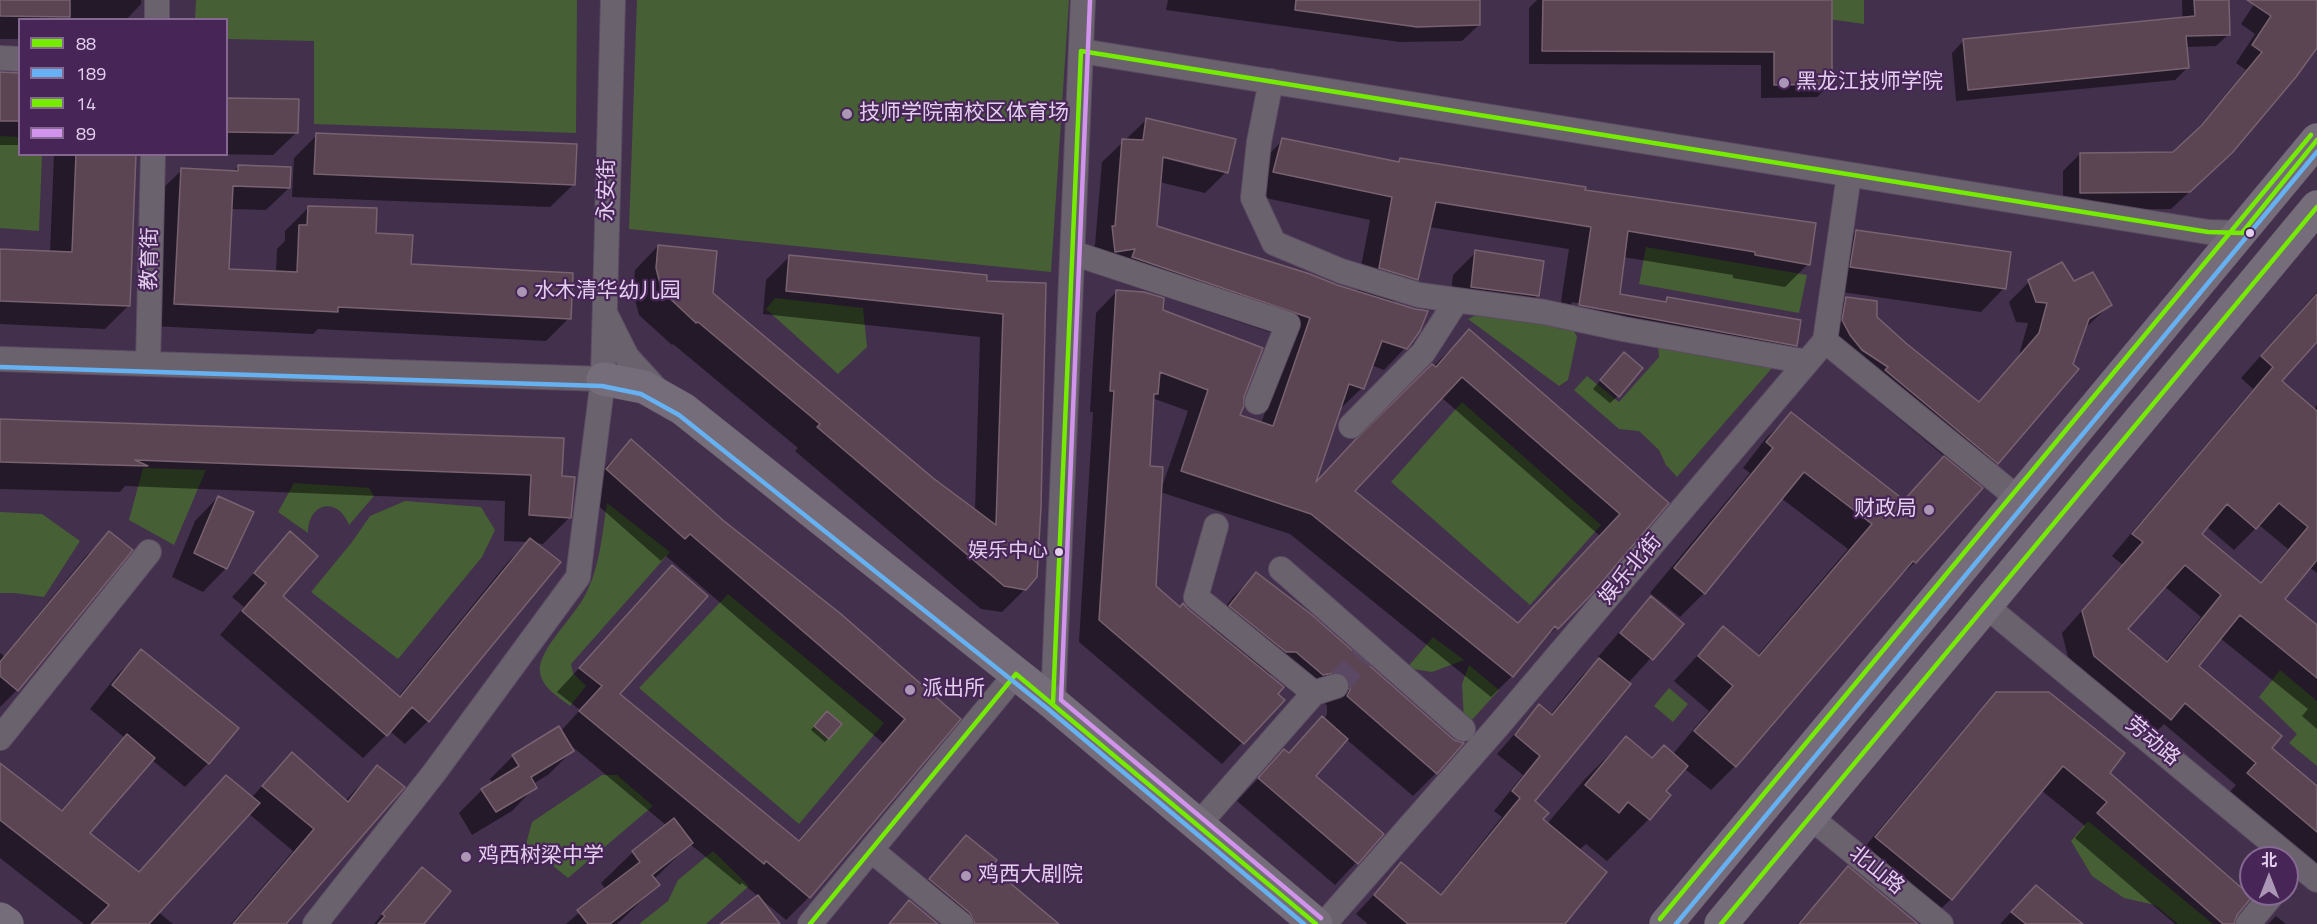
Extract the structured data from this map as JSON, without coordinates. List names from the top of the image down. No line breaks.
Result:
{"streets":{"street":["永安街","教育街","娱乐北街","劳动路","北山路"]},"places":["黑龙江技师学院","技师学院南校区体育场","水木清华幼儿园","财政局","娱乐中心","派出所","鸡西树梁中学","鸡西大剧院"],"lines":["transit line 89","transit line 88","transit line 14","transit line 189"],"legend":["88","189","14","89"],"north":"top"}
